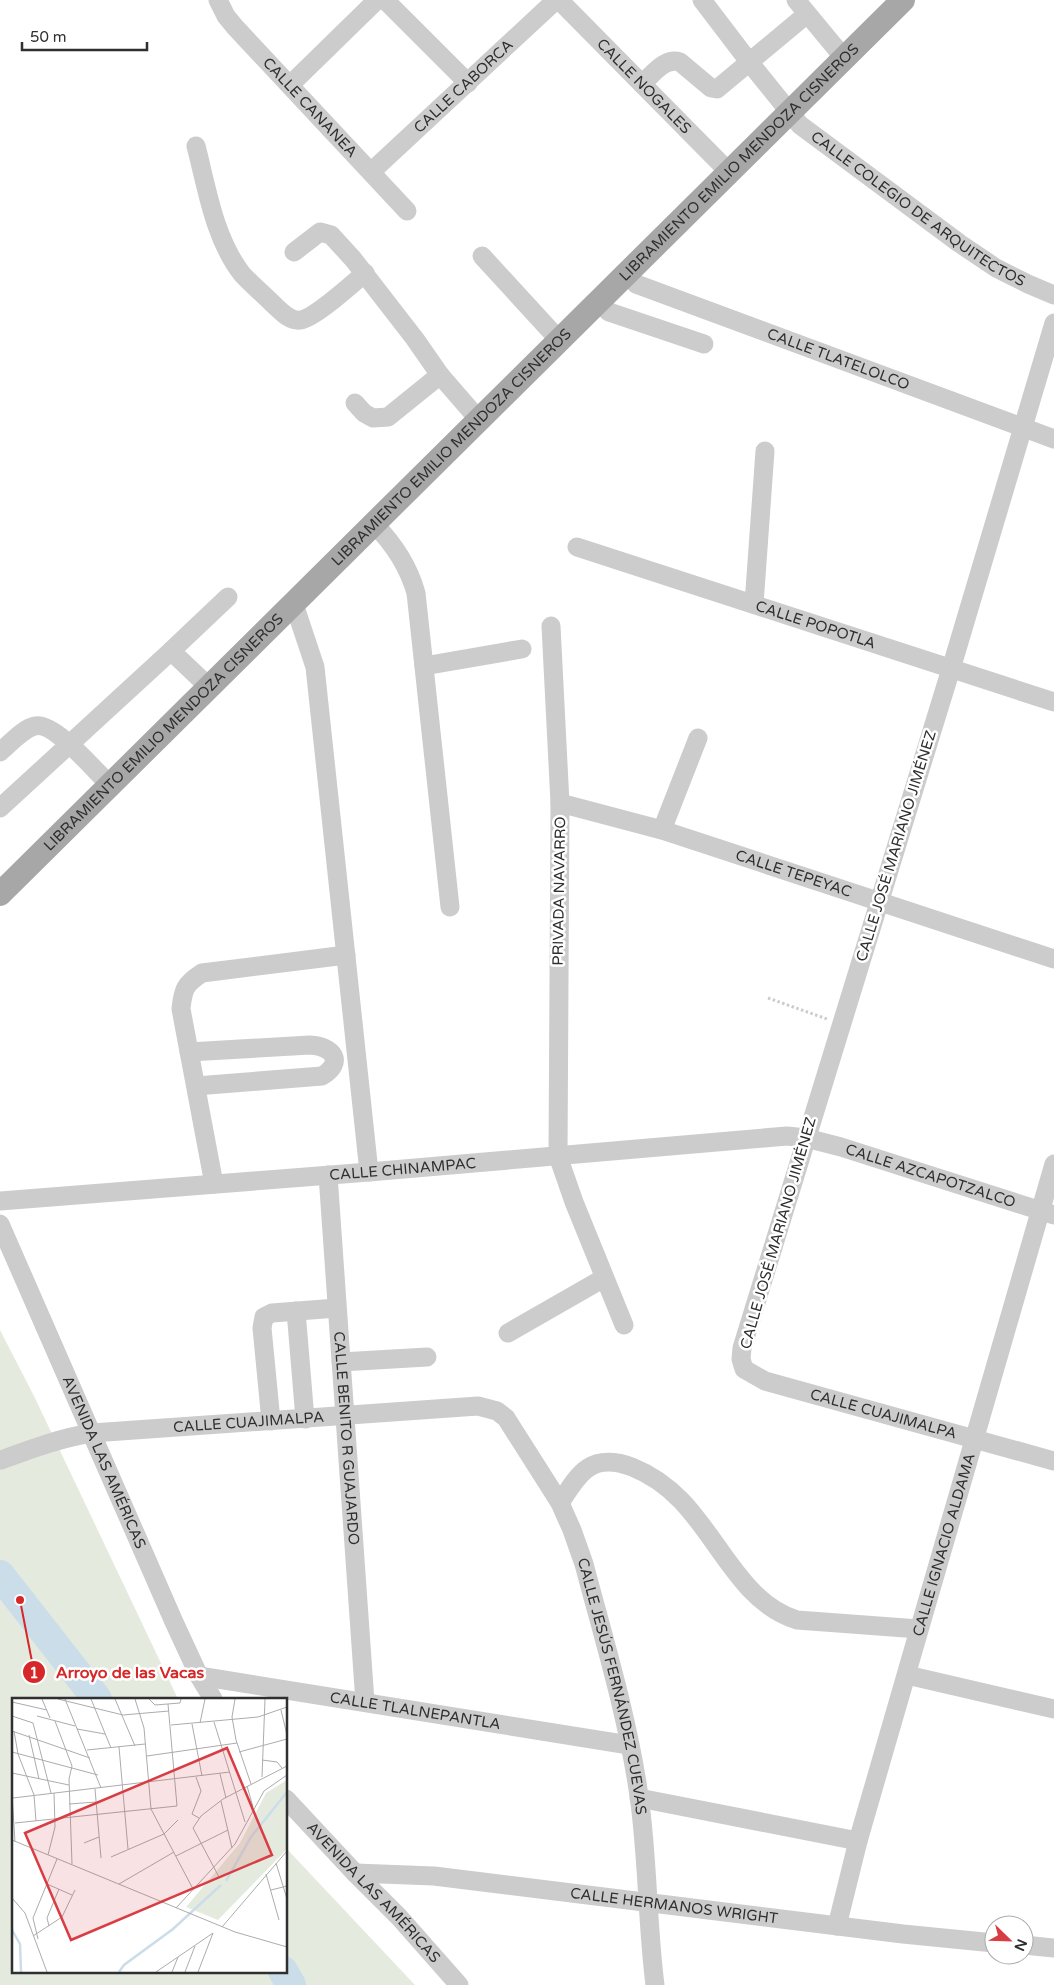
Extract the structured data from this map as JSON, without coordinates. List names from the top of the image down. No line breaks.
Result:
{"streets":{"main road":["LIBRAMIENTO EMILIO MENDOZA CISNEROS"],"street":["CALLE CABORCA","CALLE NOGALES","CALLE CANANEA","CALLE COLEGIO DE ARQUITECTOS","CALLE TLATELOLCO","CALLE POPOTLA","CALLE JOSÉ MARIANO JIMÉNEZ","CALLE TEPEYAC","PRIVADA NAVARRO","CALLE CHINAMPAC","CALLE AZCAPOTZALCO","CALLE CUAJIMALPA","CALLE BENITO R GUAJARDO","AVENIDA LAS AMÉRICAS","CALLE IGNACIO ALDAMA","CALLE JESÚS FERNÁNDEZ CUEVAS","CALLE TLALNEPANTLA","CALLE HERMANOS WRIGHT"]},"crossings":[["CALLE CABORCA","CALLE NOGALES"],["CALLE CABORCA","CALLE CANANEA"],["CALLE NOGALES","LIBRAMIENTO EMILIO MENDOZA CISNEROS"],["LIBRAMIENTO EMILIO MENDOZA CISNEROS","CALLE COLEGIO DE ARQUITECTOS"],["LIBRAMIENTO EMILIO MENDOZA CISNEROS","CALLE TLATELOLCO"],["CALLE TLATELOLCO","CALLE JOSÉ MARIANO JIMÉNEZ"],["CALLE POPOTLA","CALLE JOSÉ MARIANO JIMÉNEZ"],["CALLE JOSÉ MARIANO JIMÉNEZ","CALLE TEPEYAC"],["CALLE JOSÉ MARIANO JIMÉNEZ","CALLE CHINAMPAC"],["CALLE JOSÉ MARIANO JIMÉNEZ","CALLE AZCAPOTZALCO"],["CALLE JOSÉ MARIANO JIMÉNEZ","CALLE CUAJIMALPA"],["CALLE TEPEYAC","PRIVADA NAVARRO"],["PRIVADA NAVARRO","CALLE CHINAMPAC"],["CALLE CHINAMPAC","CALLE AZCAPOTZALCO"],["CALLE CHINAMPAC","CALLE BENITO R GUAJARDO"],["CALLE AZCAPOTZALCO","CALLE IGNACIO ALDAMA"],["CALLE CUAJIMALPA","CALLE BENITO R GUAJARDO"],["CALLE CUAJIMALPA","AVENIDA LAS AMÉRICAS"],["CALLE CUAJIMALPA","CALLE IGNACIO ALDAMA"],["CALLE CUAJIMALPA","CALLE JESÚS FERNÁNDEZ CUEVAS"],["CALLE BENITO R GUAJARDO","CALLE TLALNEPANTLA"],["AVENIDA LAS AMÉRICAS","CALLE TLALNEPANTLA"],["AVENIDA LAS AMÉRICAS","CALLE HERMANOS WRIGHT"],["CALLE IGNACIO ALDAMA","CALLE HERMANOS WRIGHT"],["CALLE JESÚS FERNÁNDEZ CUEVAS","CALLE TLALNEPANTLA"],["CALLE JESÚS FERNÁNDEZ CUEVAS","CALLE HERMANOS WRIGHT"]],"places":["Arroyo de las Vacas"],"scale_bar":"50 m","north":"bottom right"}
